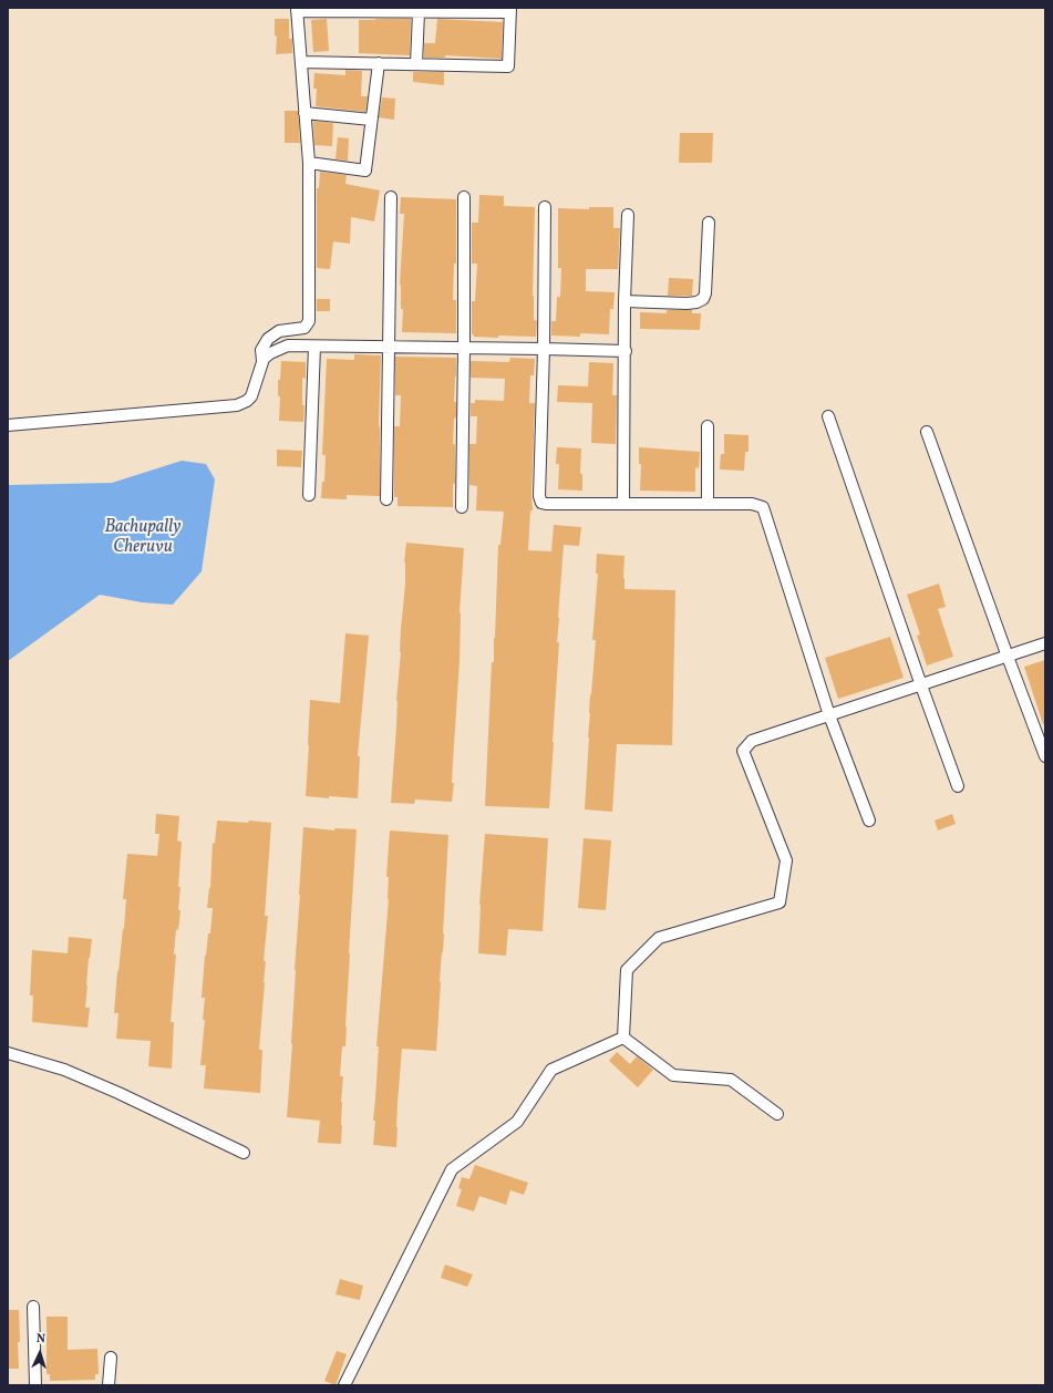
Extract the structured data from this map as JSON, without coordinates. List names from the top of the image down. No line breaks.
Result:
{"water":["Bachupally Cheruvu"],"north":"top"}
